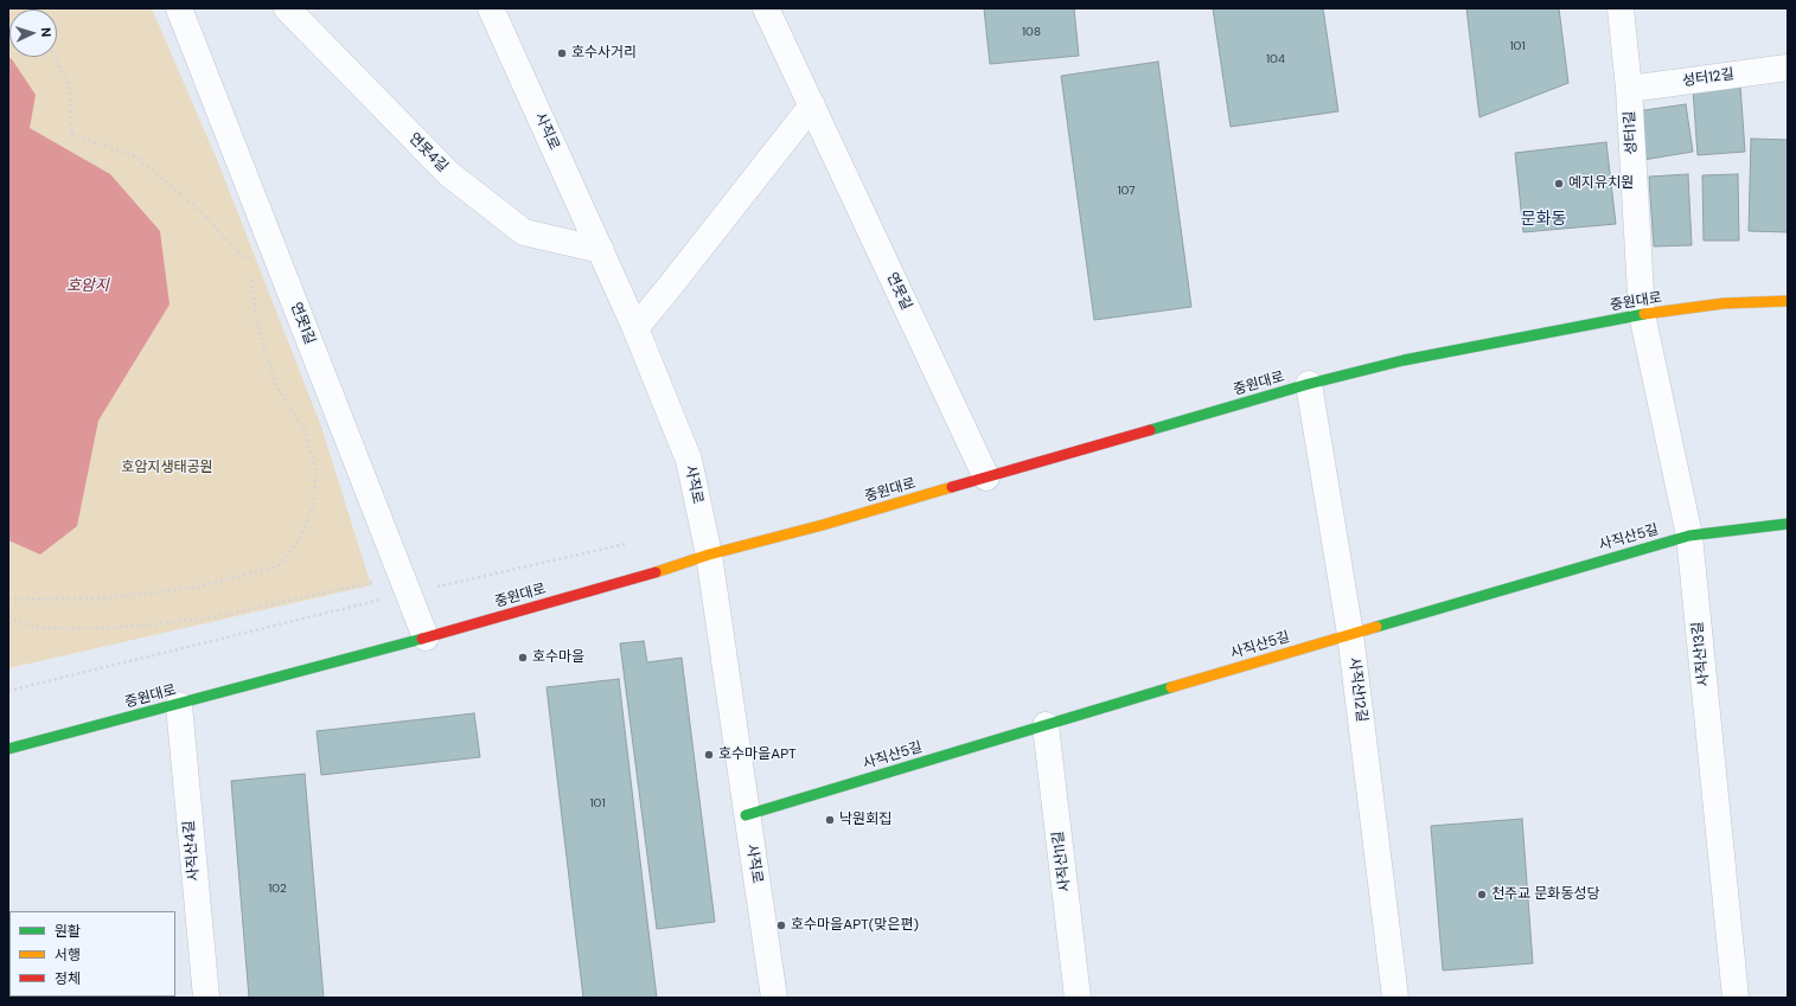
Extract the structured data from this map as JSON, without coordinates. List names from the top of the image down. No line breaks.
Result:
{"streets":{"street":["성터12길","사직로","성터1길","연못4길","연못길","중원대로","연못1길","사직산5길","사직산13길","사직산12길","사직산4길","사직산11길"]},"crossings":[["성터12길","성터1길"],["사직로","연못4길"],["사직로","중원대로"],["사직로","사직산5길"],["성터1길","중원대로"],["성터1길","사직산13길"],["연못길","중원대로"],["중원대로","연못1길"],["중원대로","사직산13길"],["중원대로","사직산12길"],["중원대로","사직산4길"],["사직산5길","사직산13길"],["사직산5길","사직산12길"],["사직산5길","사직산11길"]],"districts":["문화동"],"water":["호암지"],"parks":["호암지생태공원"],"places":["호수사거리","예지유치원","호수마을","호수마을APT","낙원회집","천주교 문화동성당","호수마을APT(맞은편)"],"house_numbers":["108","101","104","107","101","102"],"legend":["원활","서행","정체"],"north":"right"}
